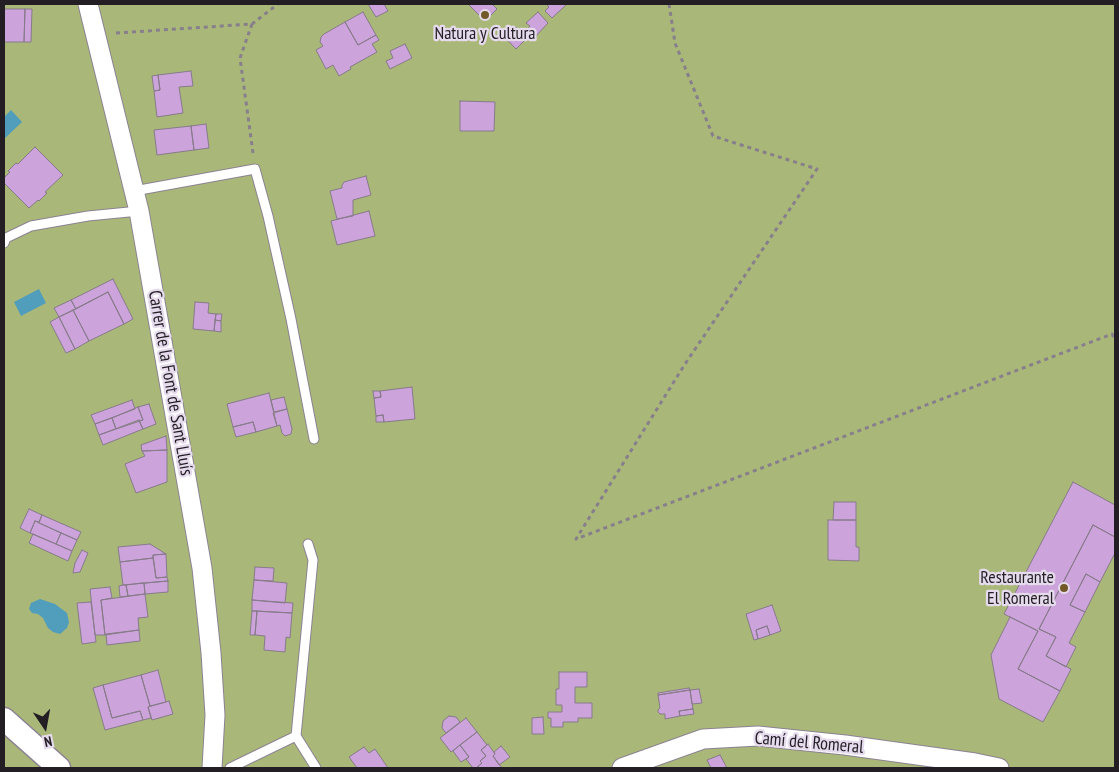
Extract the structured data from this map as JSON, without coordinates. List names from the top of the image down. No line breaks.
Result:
{"streets":{"street":["Carrer de la Font de Sant Lluís","Camí del Romeral"]},"places":["Natura y Cultura","Restaurante El Romeral"],"north":"bottom"}
